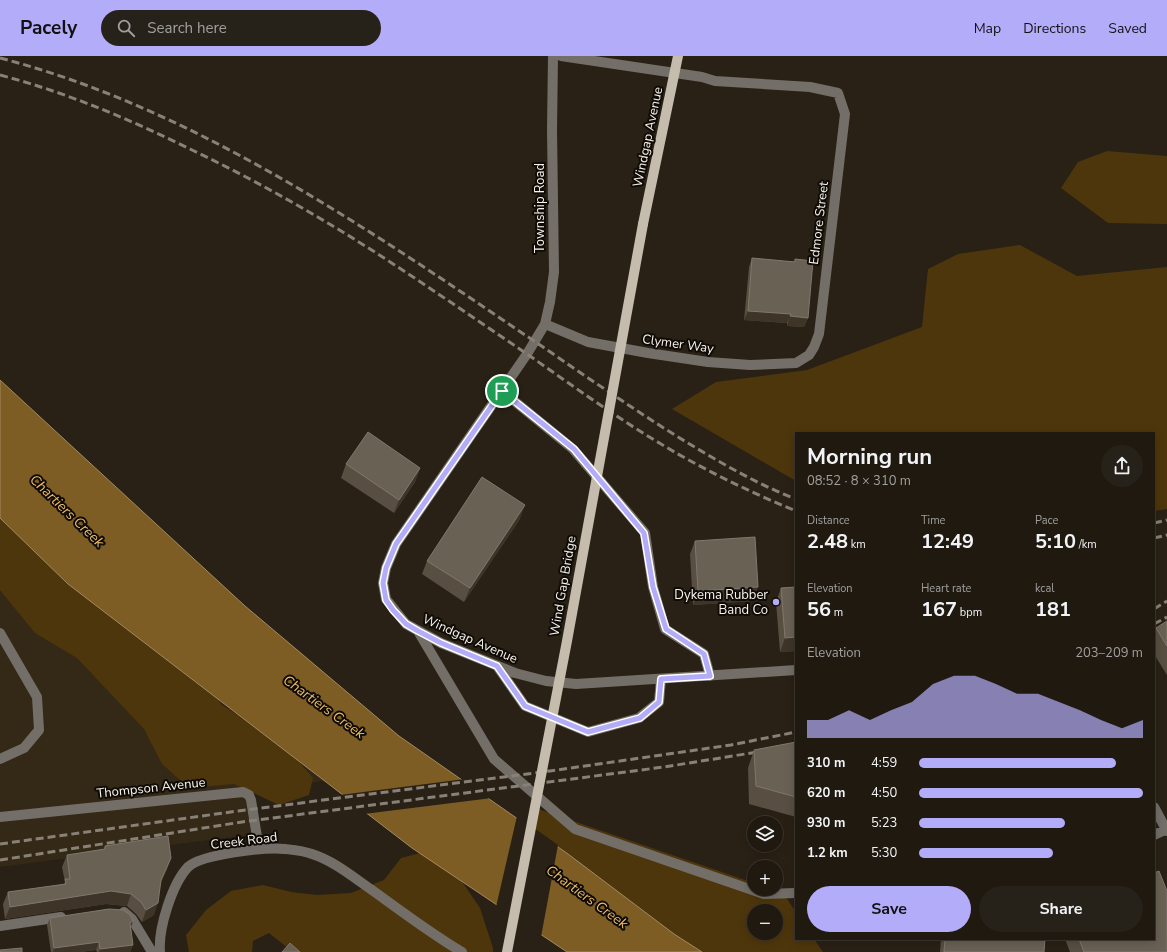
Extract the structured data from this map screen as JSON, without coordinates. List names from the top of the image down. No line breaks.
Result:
{"streets":{"main road":["Windgap Avenue","Wind Gap Bridge"],"street":["Township Road","Edmore Street","Clymer Way","Thompson Avenue","Creek Road"]},"crossings":[["Windgap Avenue","Township Road"],["Windgap Avenue","Edmore Street"],["Windgap Avenue","Wind Gap Bridge"],["Township Road","Clymer Way"],["Edmore Street","Clymer Way"],["Thompson Avenue","Creek Road"]],"water":["Chartiers Creek"],"places":["Dykema Rubber Band Co"],"page":{"header":"Pacely","search":"Search here","nav":["Map","Directions","Saved"],"heading":["Morning run","08:52 · 8 × 310 m"],"stats":[["Distance","2.48 km"],["Time","12:49"],["Pace","5:10 /km"],["Elevation","56 m"],["Heart rate","167 bpm"],["kcal","181"]],"chart":["Elevation","203–209 m"],"list":[{"name":"310 m","note":"4:59"},{"name":"620 m","note":"4:50"},{"name":"930 m","note":"5:23"},{"name":"1.2 km","note":"5:30"}],"map_buttons":["+","−"],"buttons":["Save","Share"]}}
